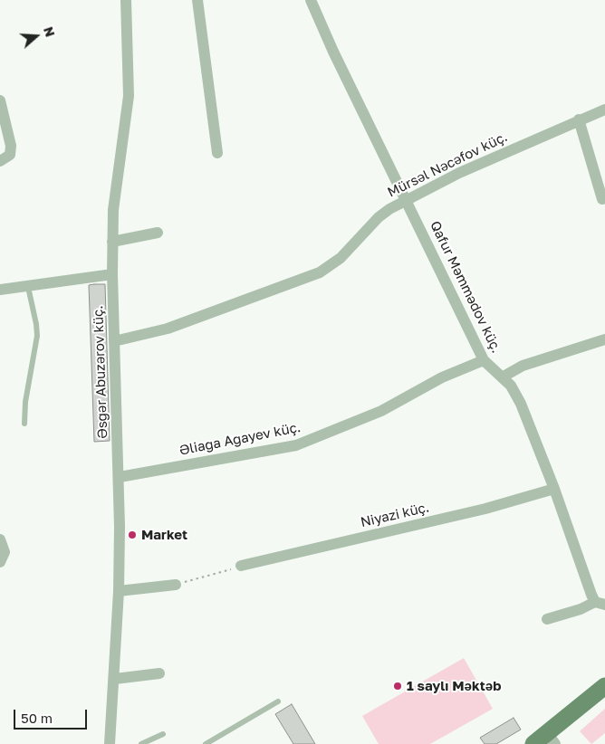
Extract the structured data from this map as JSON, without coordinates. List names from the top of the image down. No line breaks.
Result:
{"streets":{"street":["Mürsəl Nəcəfov küç.","Qafur Məmmədov küç.","Əsgər Abuzərov küç.","Əliağa Ağayev küç.","Niyazi küç."]},"crossings":[["Mürsəl Nəcəfov küç.","Qafur Məmmədov küç."],["Mürsəl Nəcəfov küç.","Əsgər Abuzərov küç."],["Qafur Məmmədov küç.","Əliağa Ağayev küç."],["Qafur Məmmədov küç.","Niyazi küç."],["Əsgər Abuzərov küç.","Əliağa Ağayev küç."]],"places":["Market","1 saylı Məktəb"],"scale_bar":"50 m","north":"right"}
